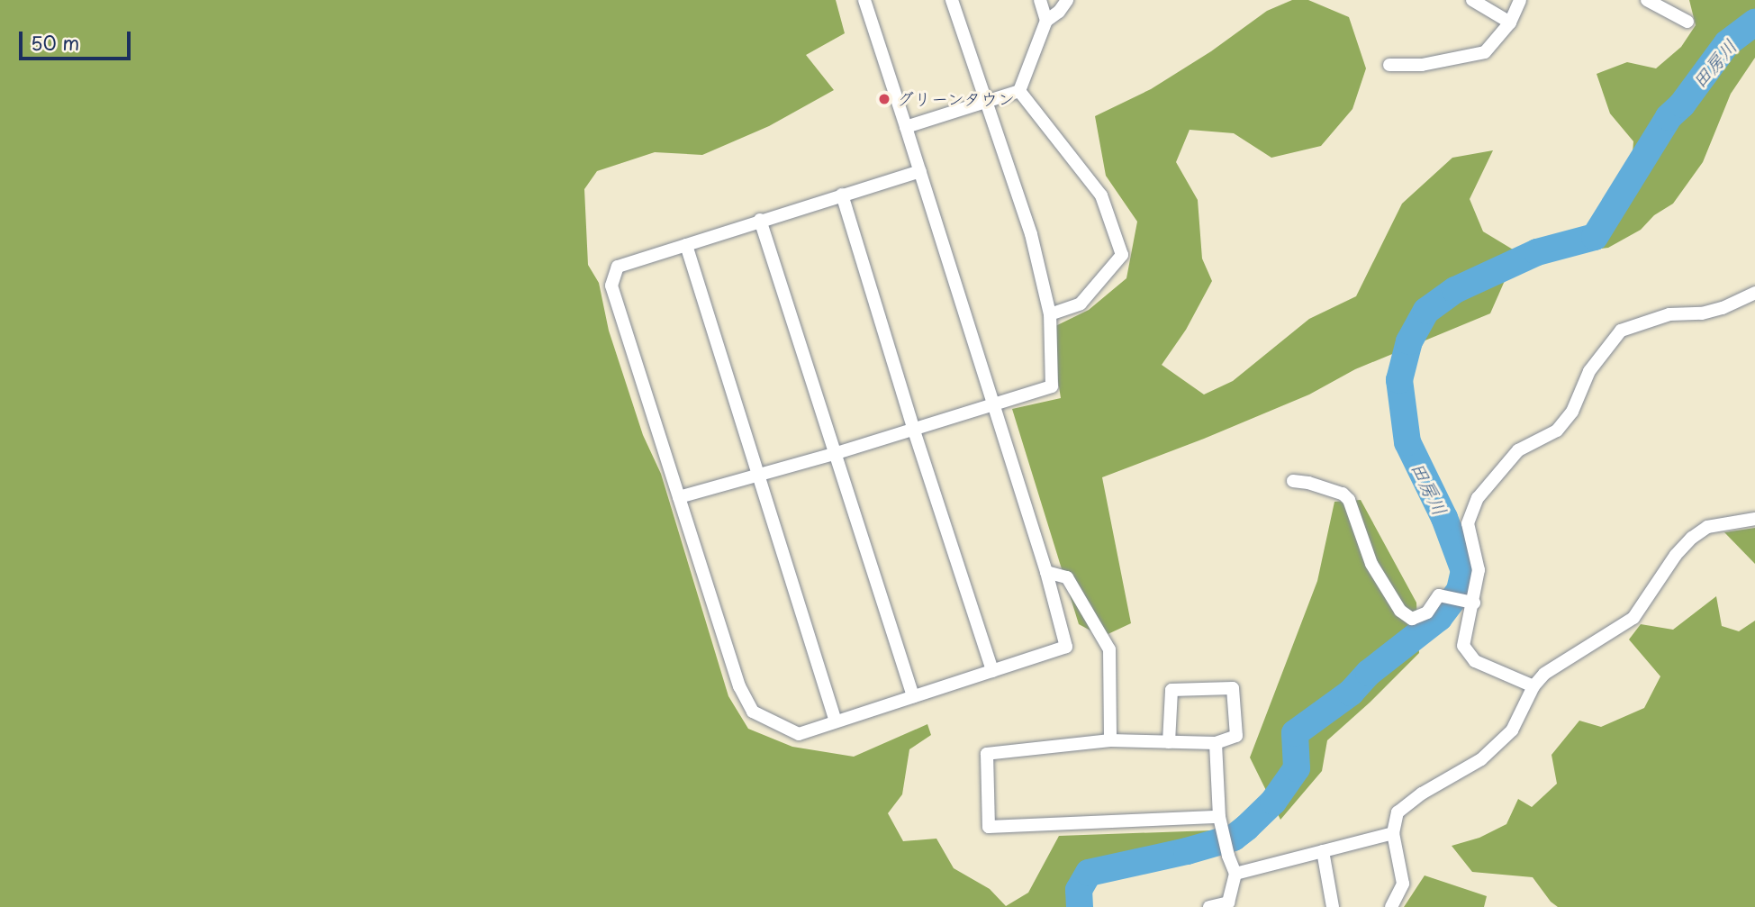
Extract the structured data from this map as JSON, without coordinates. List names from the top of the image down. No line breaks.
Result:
{"water":["田房川"],"places":["グリーンタウン"],"scale_bar":"50 m"}
